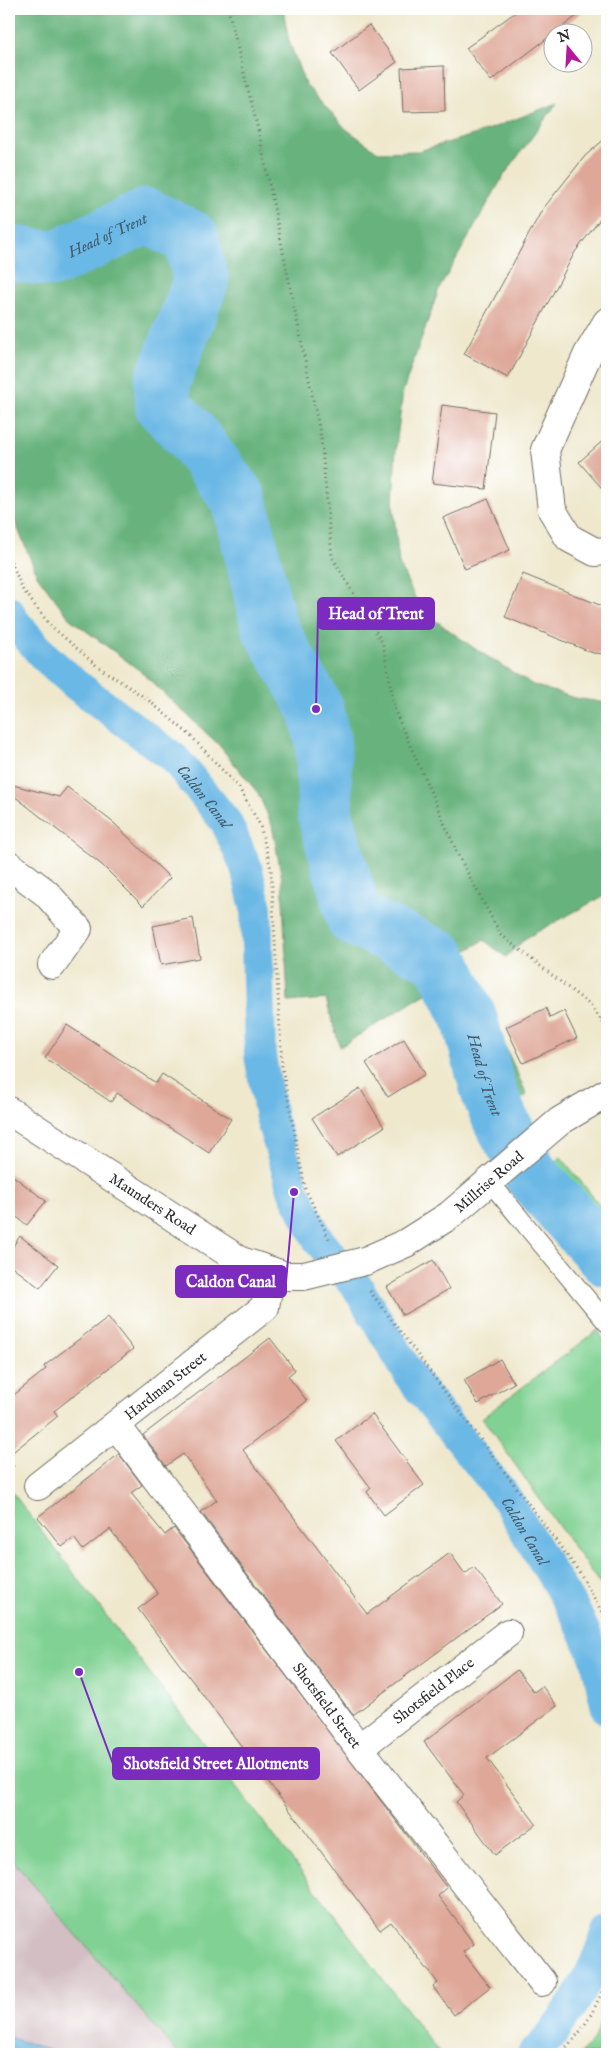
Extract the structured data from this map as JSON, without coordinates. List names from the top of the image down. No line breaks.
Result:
{"streets":{"street":["Millrise Road","Maunders Road","Hardman Street","Shotsfield Place","Shotsfield Street"]},"crossings":[["Millrise Road","Maunders Road"],["Maunders Road","Hardman Street"],["Hardman Street","Shotsfield Street"],["Shotsfield Place","Shotsfield Street"]],"water":["Head of Trent","Caldon Canal"],"places":["Head of Trent","Caldon Canal","Shotsfield Street Allotments"],"north":"top"}
